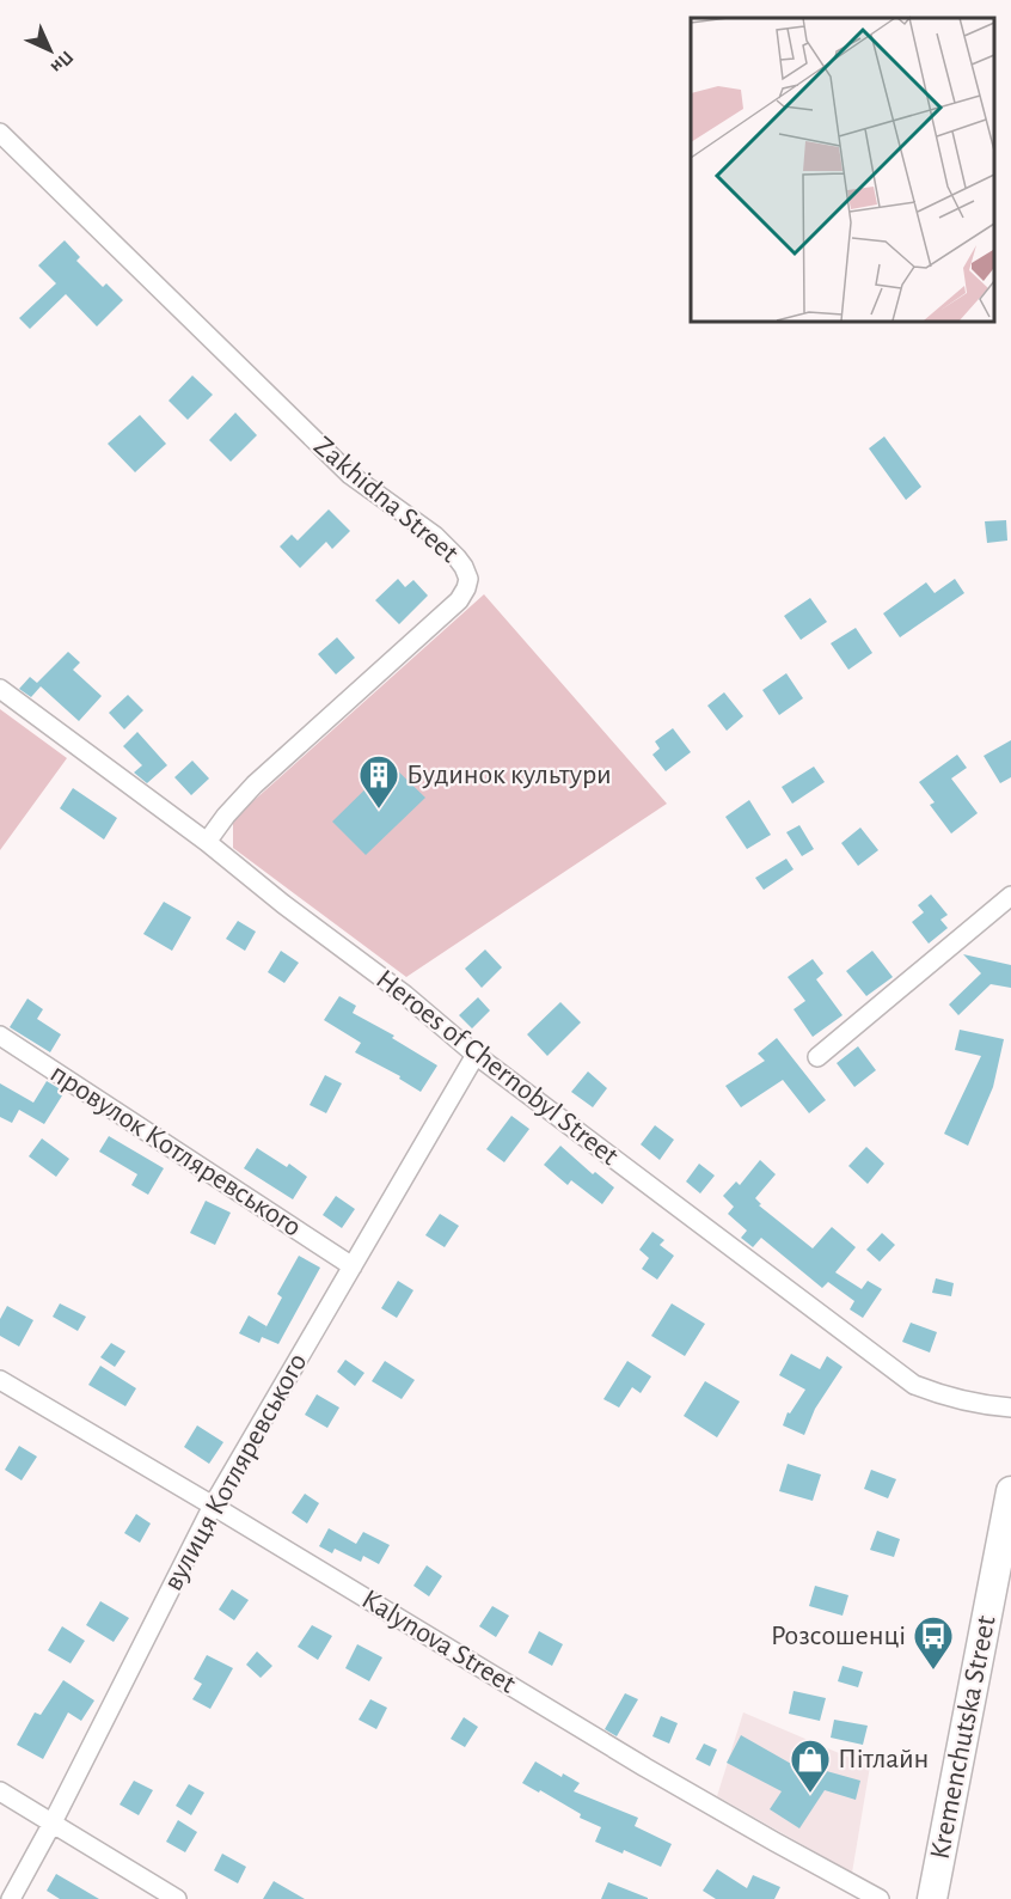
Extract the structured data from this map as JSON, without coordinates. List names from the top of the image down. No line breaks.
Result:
{"streets":{"highway":["Kremenchutska Street"],"street":["Zakhidna Street","Heroes of Chernobyl Street","провулок Котляревського","вулиця Котляревського","Kalynova Street"]},"crossings":[["Zakhidna Street","Heroes of Chernobyl Street"],["Heroes of Chernobyl Street","вулиця Котляревського"],["провулок Котляревського","вулиця Котляревського"],["вулиця Котляревського","Kalynova Street"]],"places":{"building":["Будинок культури"],"bus stop":["Розсошенці"],"shop":["Пітлайн"]},"north":"bottom right"}
